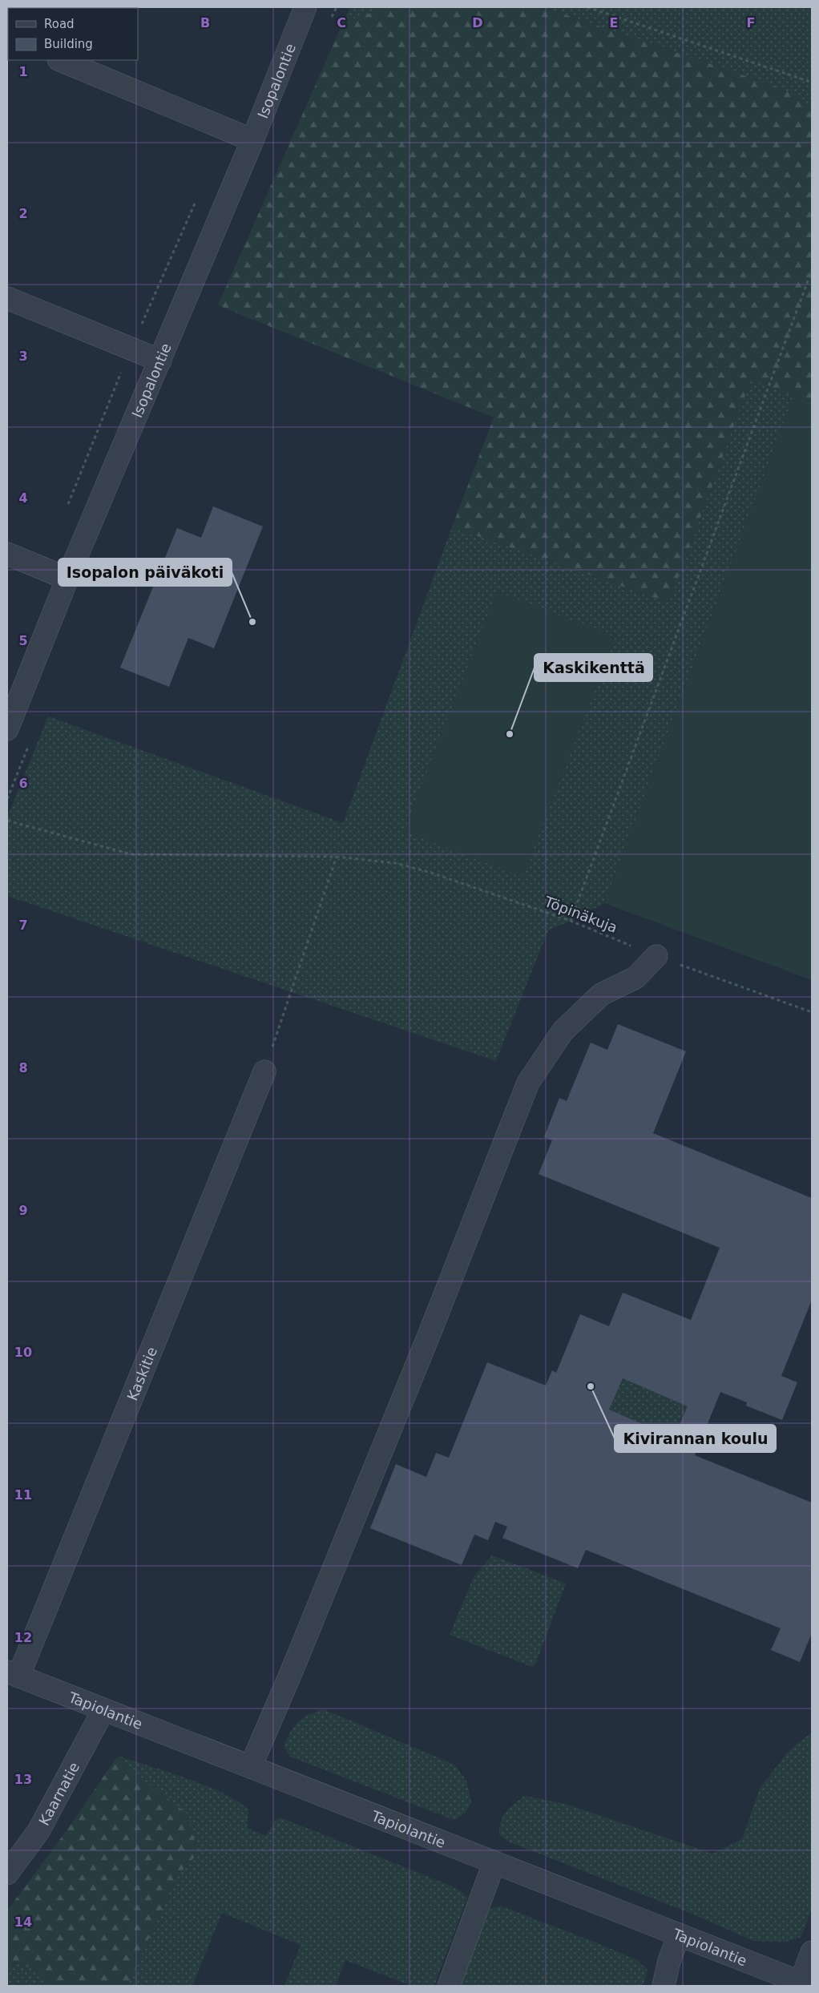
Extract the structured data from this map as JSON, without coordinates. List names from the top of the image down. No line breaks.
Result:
{"streets":{"street":["Isopalontie","Kaskitie","Tapiolantie","Kaarnatie"],"path":["Töpinäkuja"]},"crossings":[["Kaskitie","Tapiolantie"],["Tapiolantie","Kaarnatie"]],"places":["Isopalon päiväkoti","Kaskikenttä","Kivirannan koulu"],"legend":["Road","Building"],"grid":{"columns":["B","C","D","E","F"],"rows":["1","2","3","4","5","6","7","8","9","10","11","12","13","14"]}}
